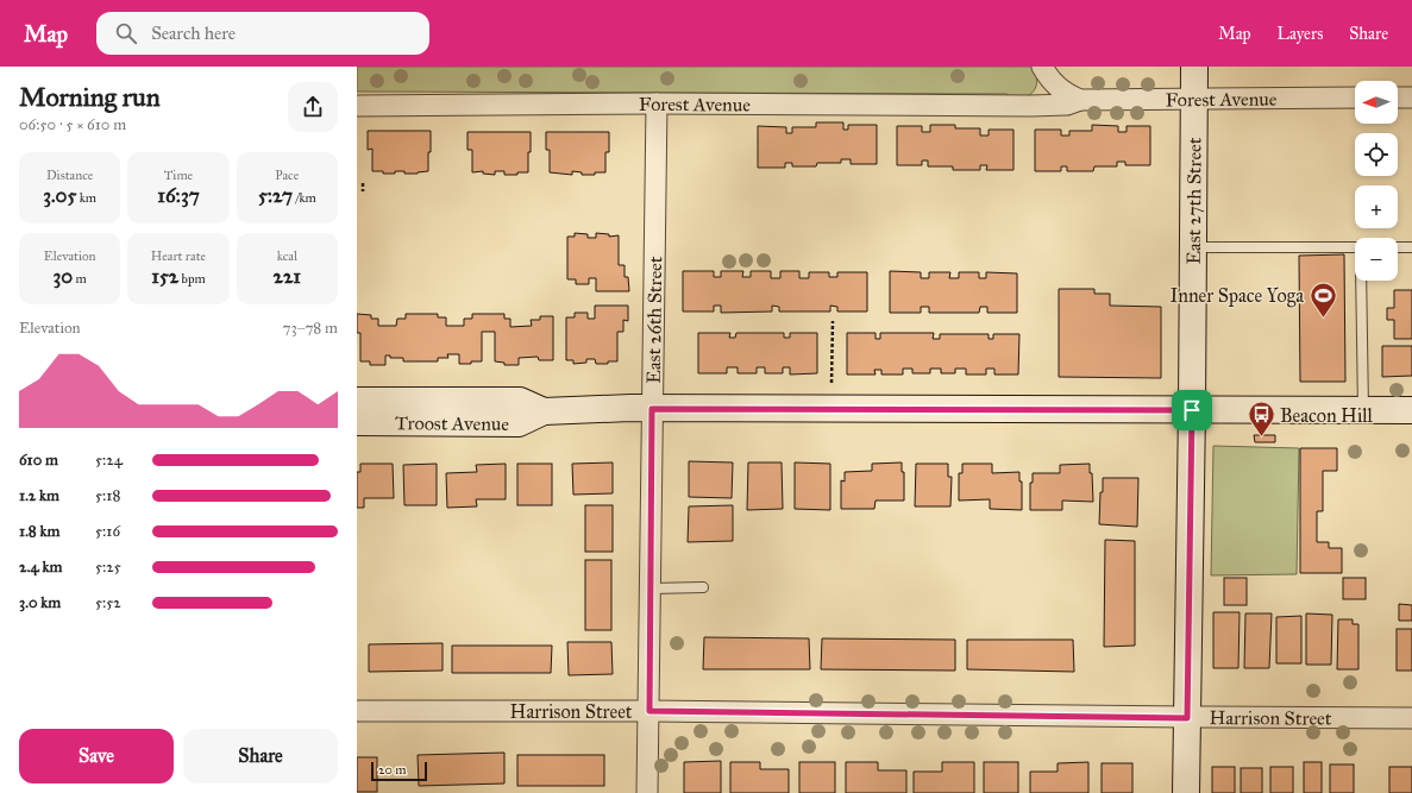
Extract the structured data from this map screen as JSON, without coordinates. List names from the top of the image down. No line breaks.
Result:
{"streets":{"main road":["East 27th Street","Troost Avenue"],"street":["Forest Avenue","East 26th Street","Harrison Street"]},"crossings":[["Forest Avenue","East 27th Street"],["Forest Avenue","East 26th Street"],["East 27th Street","Troost Avenue"],["East 27th Street","Harrison Street"],["East 26th Street","Troost Avenue"],["East 26th Street","Harrison Street"]],"places":{"sports":["Inner Space Yoga"],"bus stop":["Beacon Hill"]},"scale_bar":"20 m","north":"left","page":{"header":"Map","search":"Search here","nav":["Map","Layers","Share"],"heading":["Morning run","06:50 · 5 × 610 m"],"map_buttons":["+","−"],"stats":[["Distance","3.05 km"],["Time","16:37"],["Pace","5:27 /km"],["Elevation","30 m"],["Heart rate","152 bpm"],["kcal","221"]],"chart":["Elevation","73–78 m"],"list":[{"name":"610 m","note":"5:24"},{"name":"1.2 km","note":"5:18"},{"name":"1.8 km","note":"5:16"},{"name":"2.4 km","note":"5:25"},{"name":"3.0 km","note":"5:52"}],"buttons":["Save","Share"],"scale":"20 m"}}
